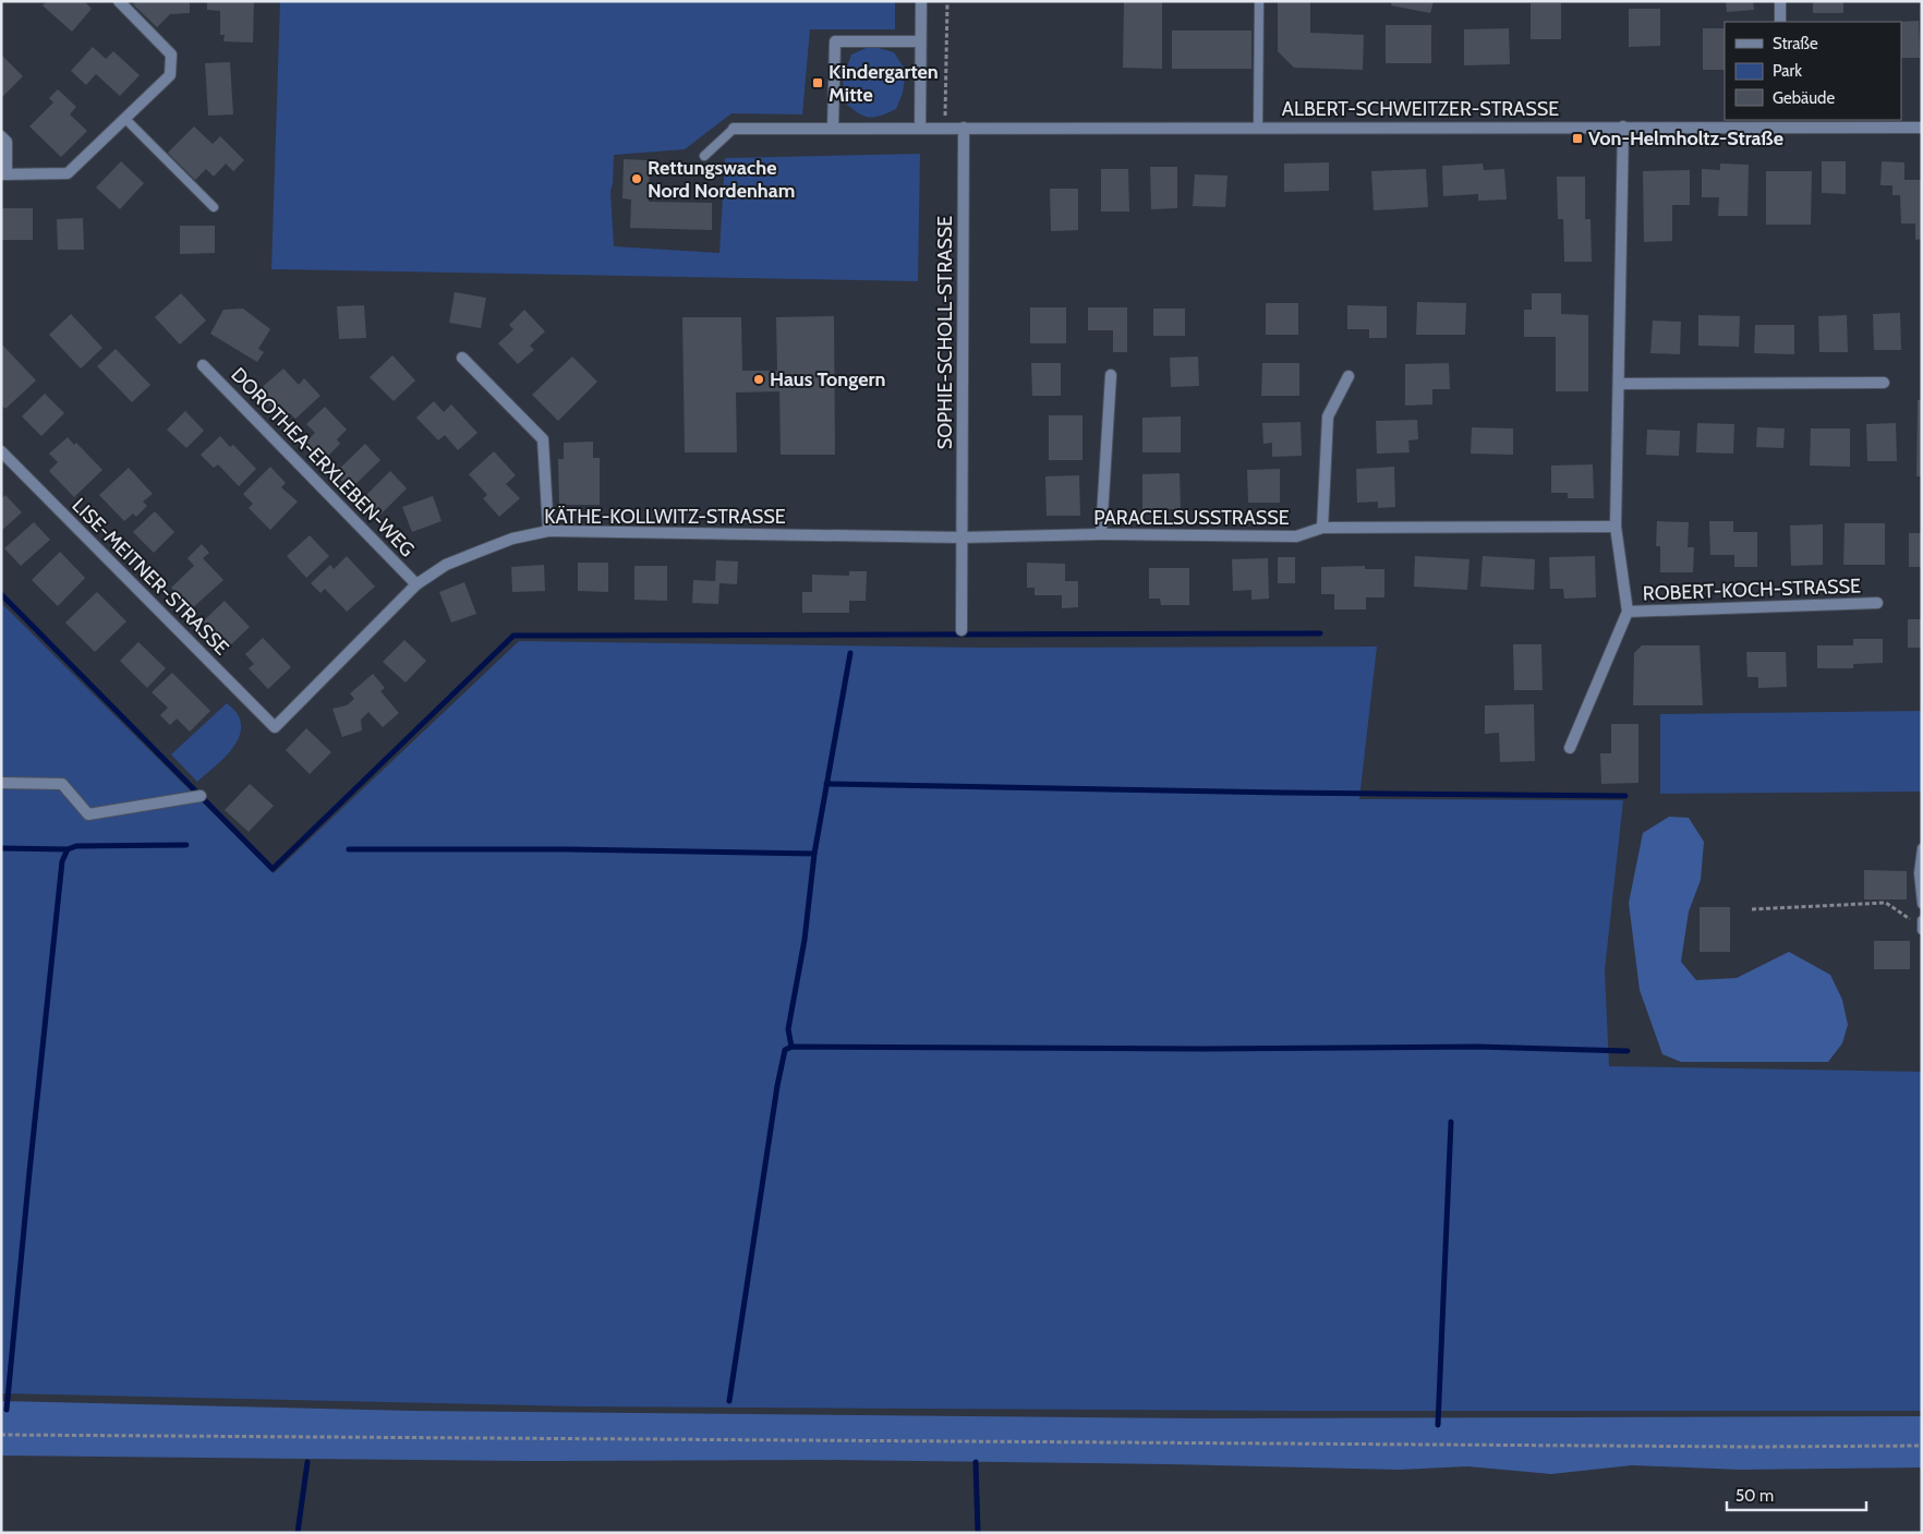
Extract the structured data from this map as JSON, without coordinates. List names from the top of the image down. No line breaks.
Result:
{"streets":{"street":["ALBERT-SCHWEITZER-STRASSE","SOPHIE-SCHOLL-STRASSE","DOROTHEA-ERXLEBEN-WEG","KÄTHE-KOLLWITZ-STRASSE","PARACELSUSSTRASSE","LISE-MEITNER-STRASSE","ROBERT-KOCH-STRASSE"]},"crossings":[["ALBERT-SCHWEITZER-STRASSE","SOPHIE-SCHOLL-STRASSE"],["SOPHIE-SCHOLL-STRASSE","KÄTHE-KOLLWITZ-STRASSE"],["SOPHIE-SCHOLL-STRASSE","PARACELSUSSTRASSE"],["DOROTHEA-ERXLEBEN-WEG","KÄTHE-KOLLWITZ-STRASSE"],["KÄTHE-KOLLWITZ-STRASSE","PARACELSUSSTRASSE"],["KÄTHE-KOLLWITZ-STRASSE","LISE-MEITNER-STRASSE"]],"places":{"transit":["Kindergarten Mitte","Von-Helmholtz-Straße"],"other":["Rettungswache Nord Nordenham","Haus Tongern"]},"legend":["Straße","Park","Gebäude"],"scale_bar":"50 m"}
